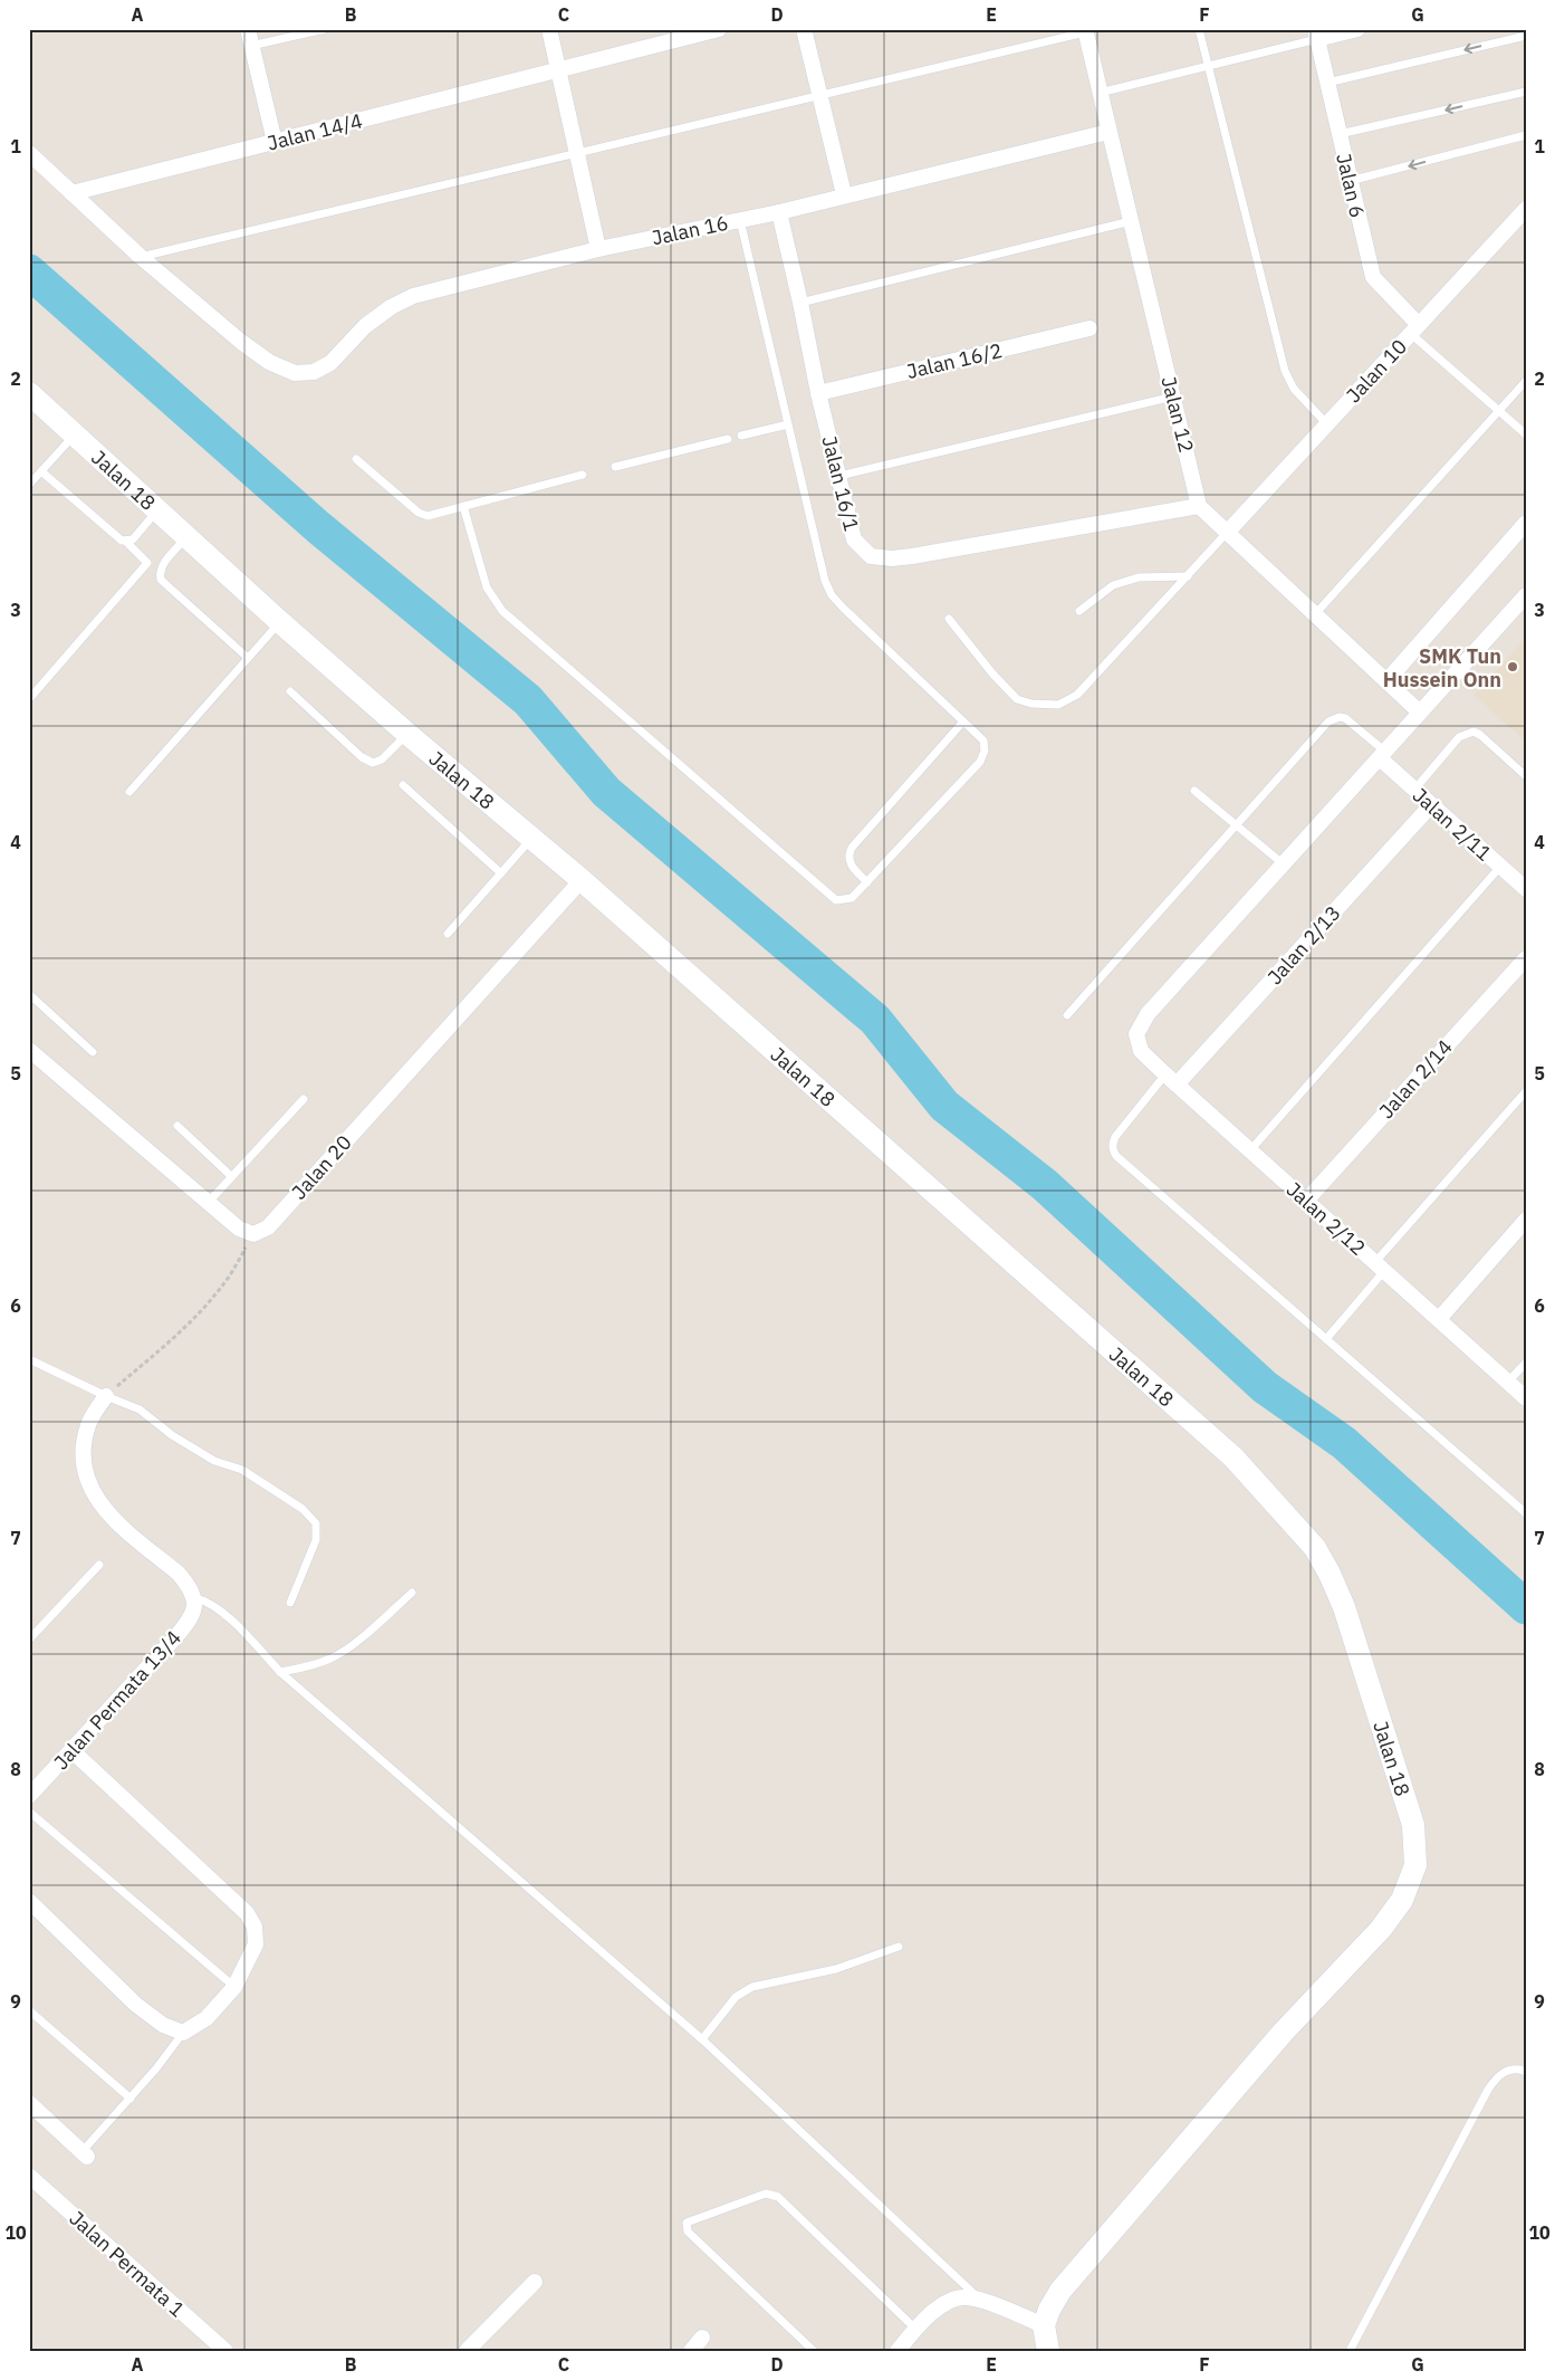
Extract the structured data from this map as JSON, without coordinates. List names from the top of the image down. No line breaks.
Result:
{"streets":{"street":["Jalan 14/4","Jalan 6","Jalan 16","Jalan 16/2","Jalan 10","Jalan 12","Jalan 18","Jalan 16/1","Jalan 2/11","Jalan 2/13","Jalan 2/14","Jalan 20","Jalan 2/12","Jalan Permata 13/4","Jalan Permata 1"]},"crossings":[["Jalan 6","Jalan 10"],["Jalan 16","Jalan 12"],["Jalan 16","Jalan 16/1"],["Jalan 16/2","Jalan 16/1"],["Jalan 12","Jalan 16/1"],["Jalan 18","Jalan 20"],["Jalan 2/11","Jalan 2/13"],["Jalan 2/13","Jalan 2/12"],["Jalan 2/14","Jalan 2/12"]],"places":["SMK Tun Hussein Onn"],"grid":{"columns":["A","B","C","D","E","F","G"],"rows":["1","2","3","4","5","6","7","8","9","10"]}}
